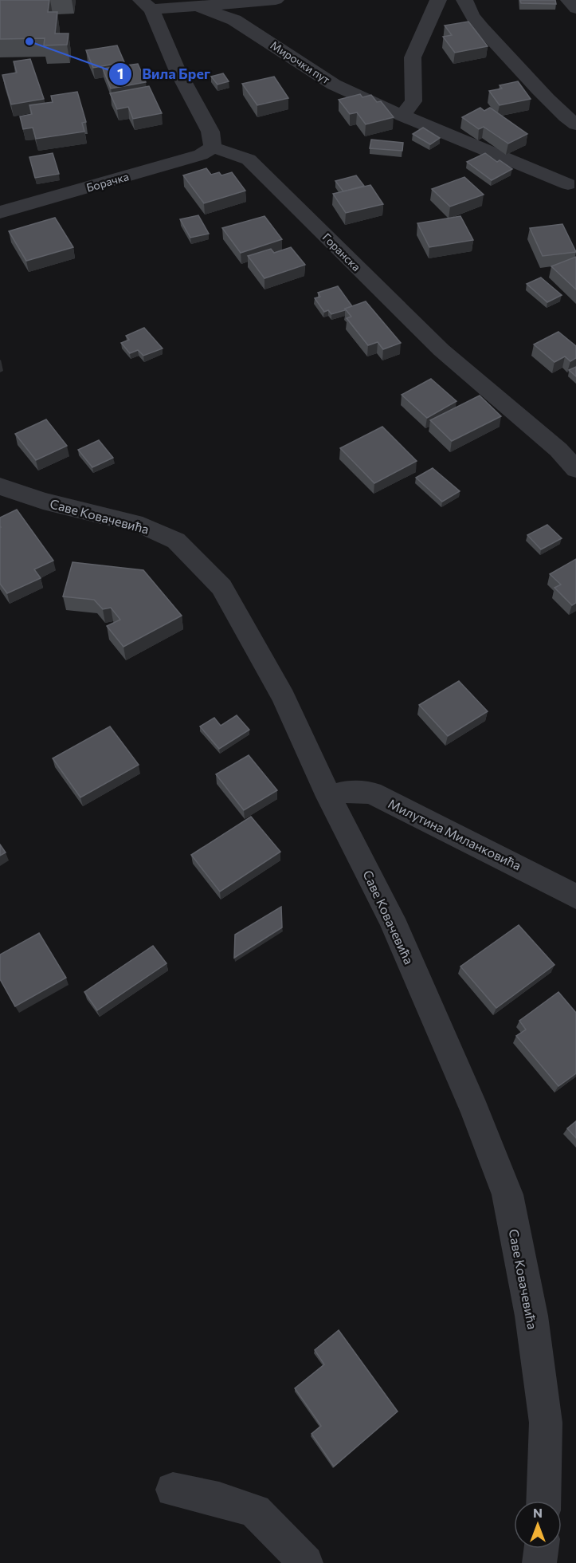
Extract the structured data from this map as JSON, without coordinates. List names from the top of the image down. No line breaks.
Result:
{"streets":{"street":["Мирочки пут","Борачка","Горанска","Саве Ковачевића","Милутина Миланковића"]},"crossings":[["Борачка","Горанска"],["Саве Ковачевића","Милутина Миланковића"]],"places":["Вила Брег"],"north":"top"}
